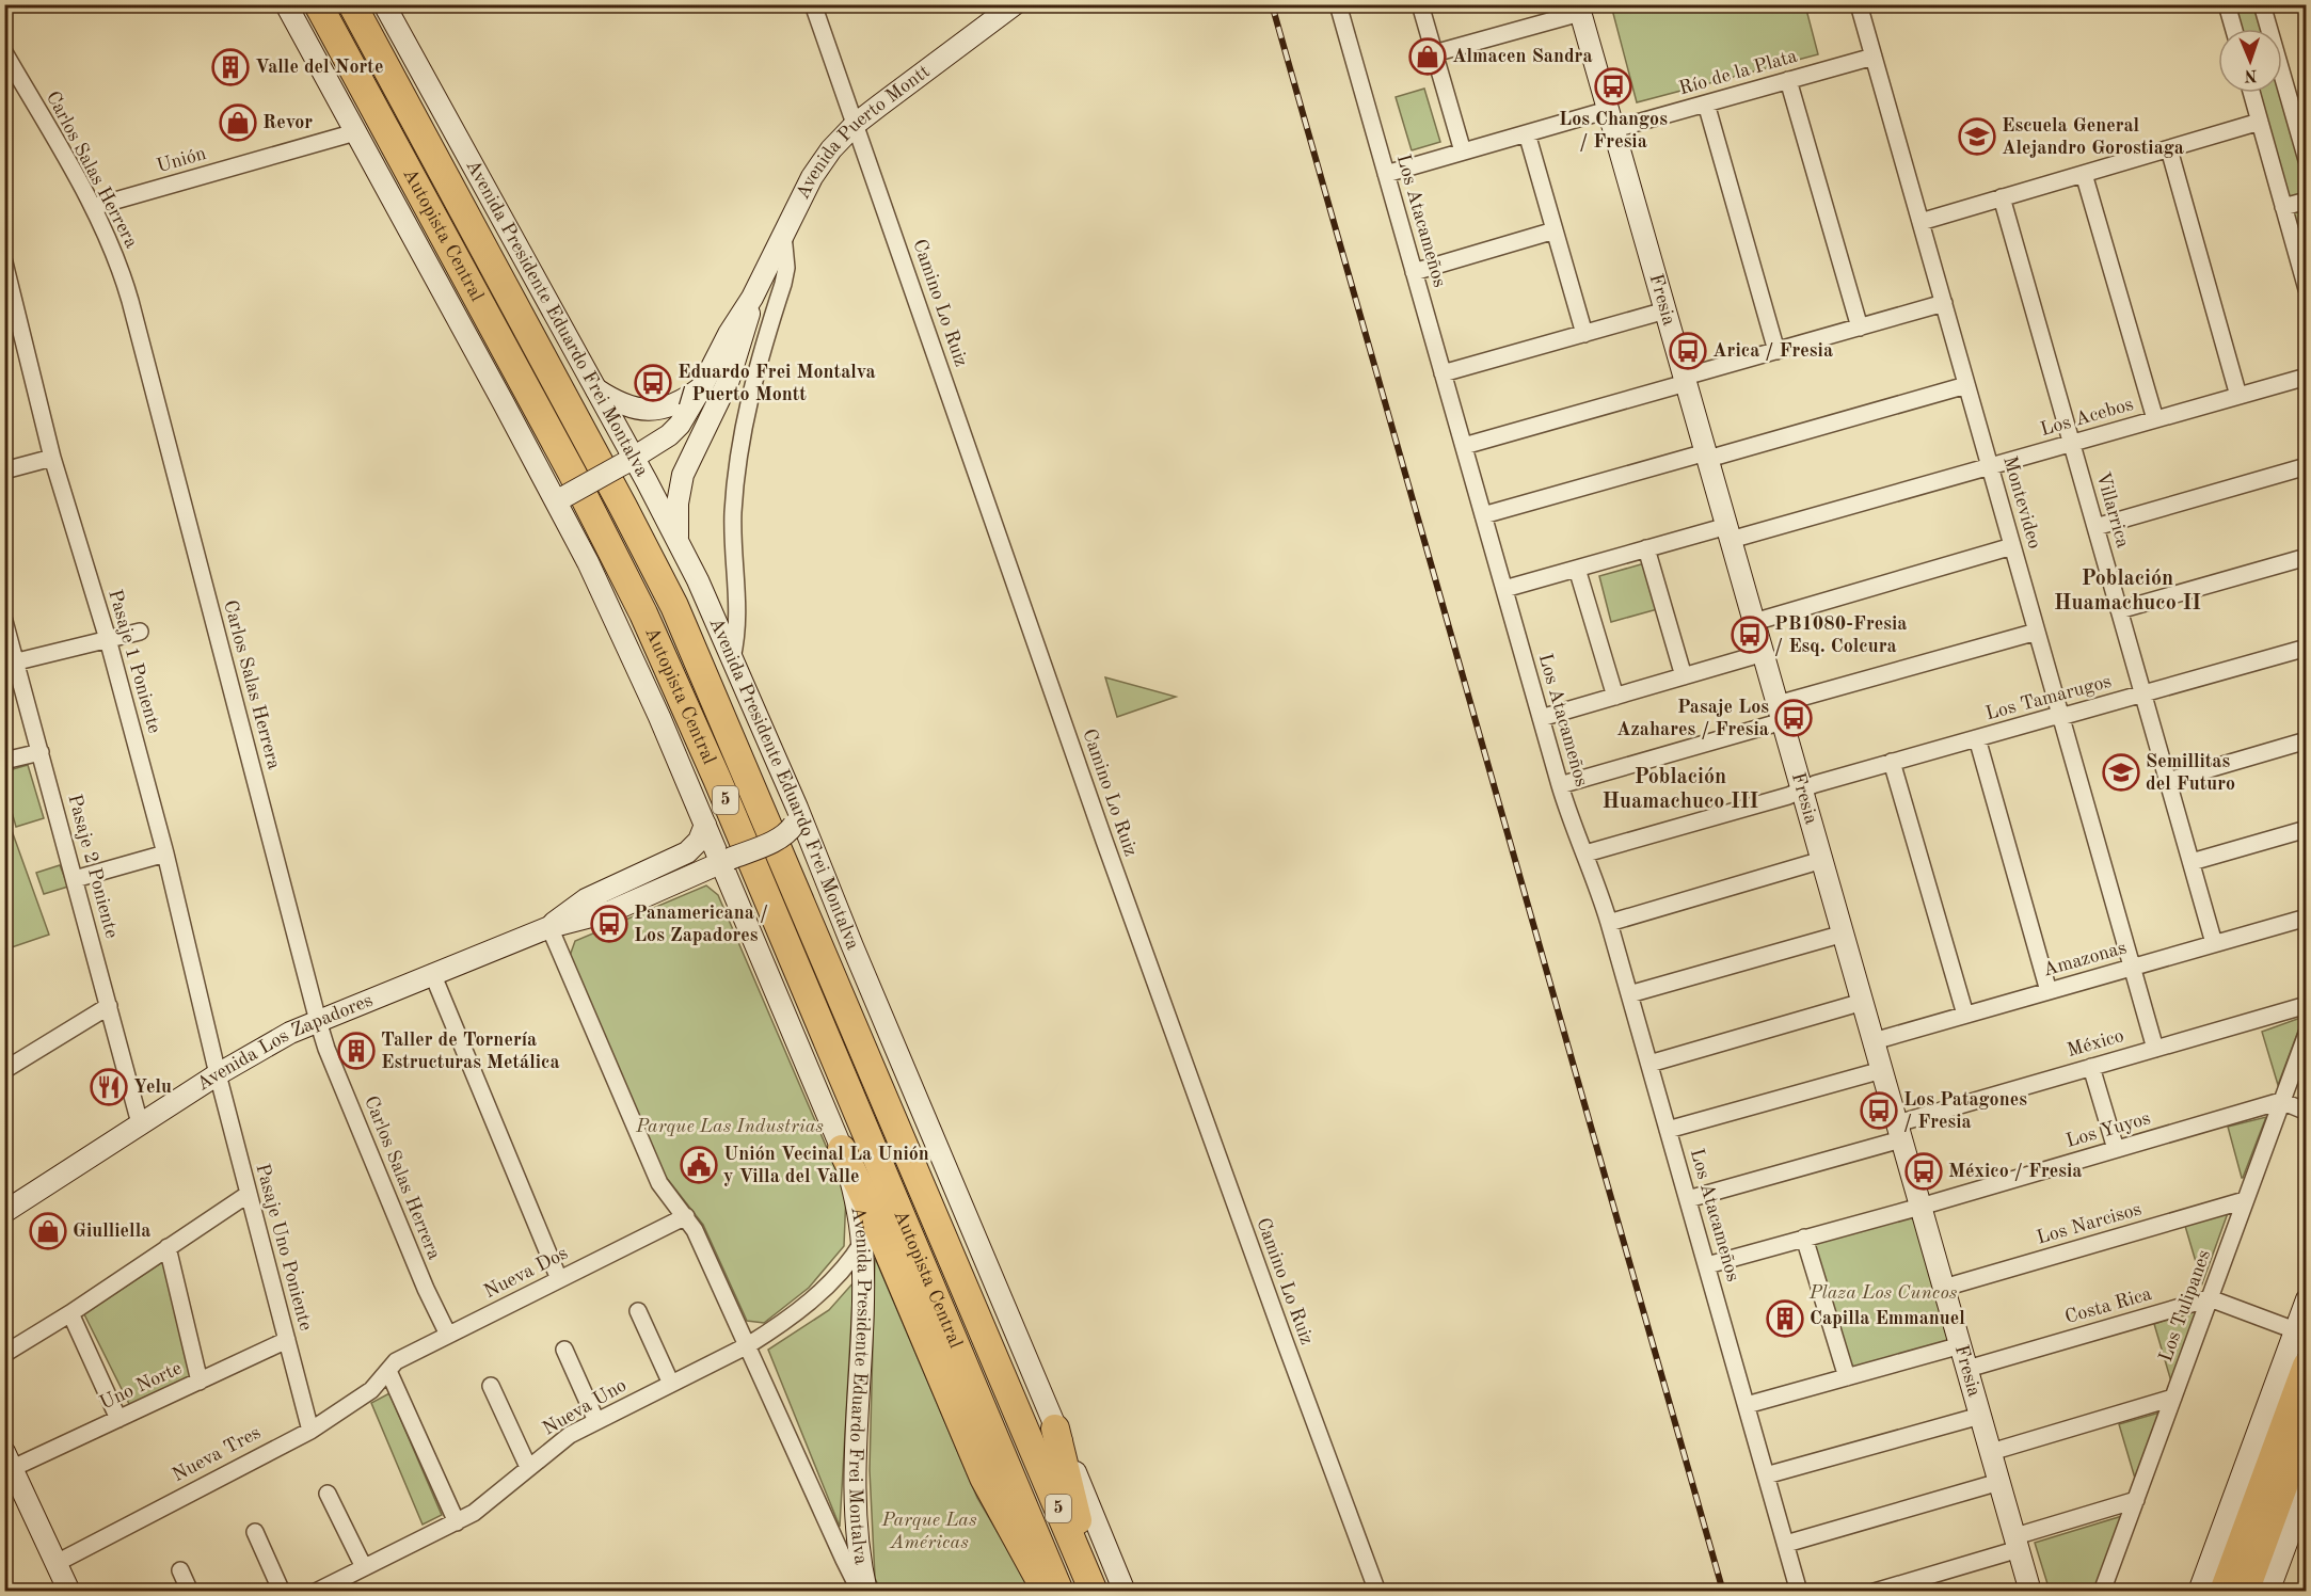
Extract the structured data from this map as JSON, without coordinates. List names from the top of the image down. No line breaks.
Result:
{"streets":{"highway":["Autopista Central","5"],"main road":["Avenida Puerto Montt","Fresia","Avenida Presidente Eduardo Frei Montalva","Avenida Los Zapadores"],"street":["Río de la Plata","Unión","Carlos Salas Herrera","Los Atacameños","Camino Lo Ruiz","Los Acebos","Montevideo","Villarrica","Pasaje 1 Poniente","Los Tamarugos","Pasaje 2 Poniente","Amazonas","México","Los Yuyos","Los Narcisos","Pasaje Uno Poniente","Nueva Dos","Costa Rica","Los Tulipanes","Uno Norte","Nueva Uno","Nueva Tres"]},"crossings":[["Río de la Plata","Los Atacameños"],["Río de la Plata","Fresia"],["Río de la Plata","Montevideo"],["Avenida Puerto Montt","Camino Lo Ruiz"],["Avenida Puerto Montt","Avenida Presidente Eduardo Frei Montalva"],["Unión","Carlos Salas Herrera"],["Unión","Avenida Presidente Eduardo Frei Montalva"],["Carlos Salas Herrera","Avenida Los Zapadores"],["Carlos Salas Herrera","Nueva Dos"],["Los Atacameños","Los Acebos"],["Los Atacameños","Los Tamarugos"],["Los Atacameños","México"],["Los Atacameños","Los Yuyos"],["Fresia","Los Acebos"],["Fresia","Los Tamarugos"],["Fresia","Amazonas"],["Fresia","México"],["Fresia","Los Yuyos"],["Fresia","Los Narcisos"],["Fresia","Costa Rica"],["Avenida Presidente Eduardo Frei Montalva","Avenida Los Zapadores"],["Avenida Presidente Eduardo Frei Montalva","Nueva Uno"],["Los Acebos","Montevideo"],["Los Acebos","Villarrica"],["Montevideo","Los Tamarugos"],["Montevideo","Amazonas"],["Montevideo","México"],["Villarrica","Los Tamarugos"],["Villarrica","Amazonas"],["Pasaje 1 Poniente","Avenida Los Zapadores"],["Pasaje 1 Poniente","Pasaje Uno Poniente"],["Pasaje 2 Poniente","Avenida Los Zapadores"],["Avenida Los Zapadores","Pasaje Uno Poniente"],["Los Yuyos","Los Tulipanes"],["Los Narcisos","Los Tulipanes"],["Pasaje Uno Poniente","Uno Norte"],["Pasaje Uno Poniente","Nueva Tres"],["Nueva Dos","Nueva Tres"],["Costa Rica","Los Tulipanes"]],"districts":["Población Huamachuco II","Población Huamachuco III"],"parks":["Parque Las Industrias","Plaza Los Cuncos","Parque Las Américas"],"places":{"shop":["Almacen Sandra","Revor","Giulliella"],"building":["Valle del Norte","Taller de Tornería Estructuras Metálica","Capilla Emmanuel"],"bus stop":["Los Changos / Fresia","Arica / Fresia","Eduardo Frei Montalva / Puerto Montt","PB1080-Fresia / Esq. Colcura","Pasaje Los Azahares / Fresia","Panamericana / Los Zapadores","Los Patagones / Fresia","México / Fresia"],"school or university":["Escuela General Alejandro Gorostiaga","Semillitas del Futuro"],"restaurant":["Yelu"],"public building":["Unión Vecinal La Unión y Villa del Valle"]},"north":"bottom"}
